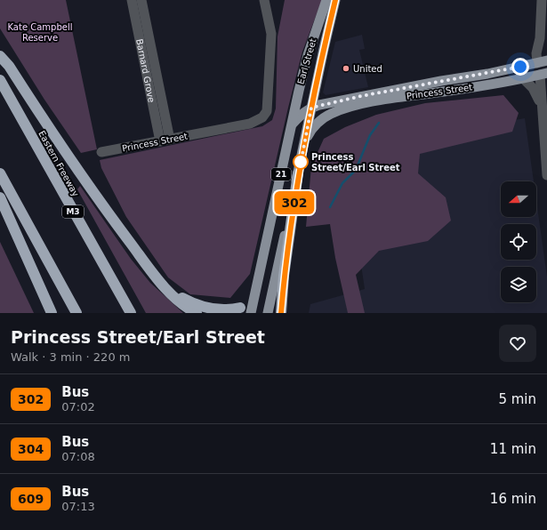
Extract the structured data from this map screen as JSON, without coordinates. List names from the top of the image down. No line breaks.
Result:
{"streets":{"highway":["Eastern Freeway","M3"],"main road":["Earl Street","Princess Street","21"],"street":["Barnard Grove"]},"crossings":[["Earl Street","Princess Street"],["Earl Street","21"],["Barnard Grove","Princess Street"],["Princess Street","21"]],"parks":["Kate Campbell Reserve"],"places":["United","Princess Street/Earl Street"],"lines":["bus line 302"],"north":"left","page":{"on_map":"302","heading":["Princess Street/Earl Street","Walk · 3 min · 220 m"],"list":[{"mark":"302","name":"Bus","note":"07:02","value":"5 min"},{"mark":"304","name":"Bus","note":"07:08","value":"11 min"},{"mark":"609","name":"Bus","note":"07:13","value":"16 min"}]}}
